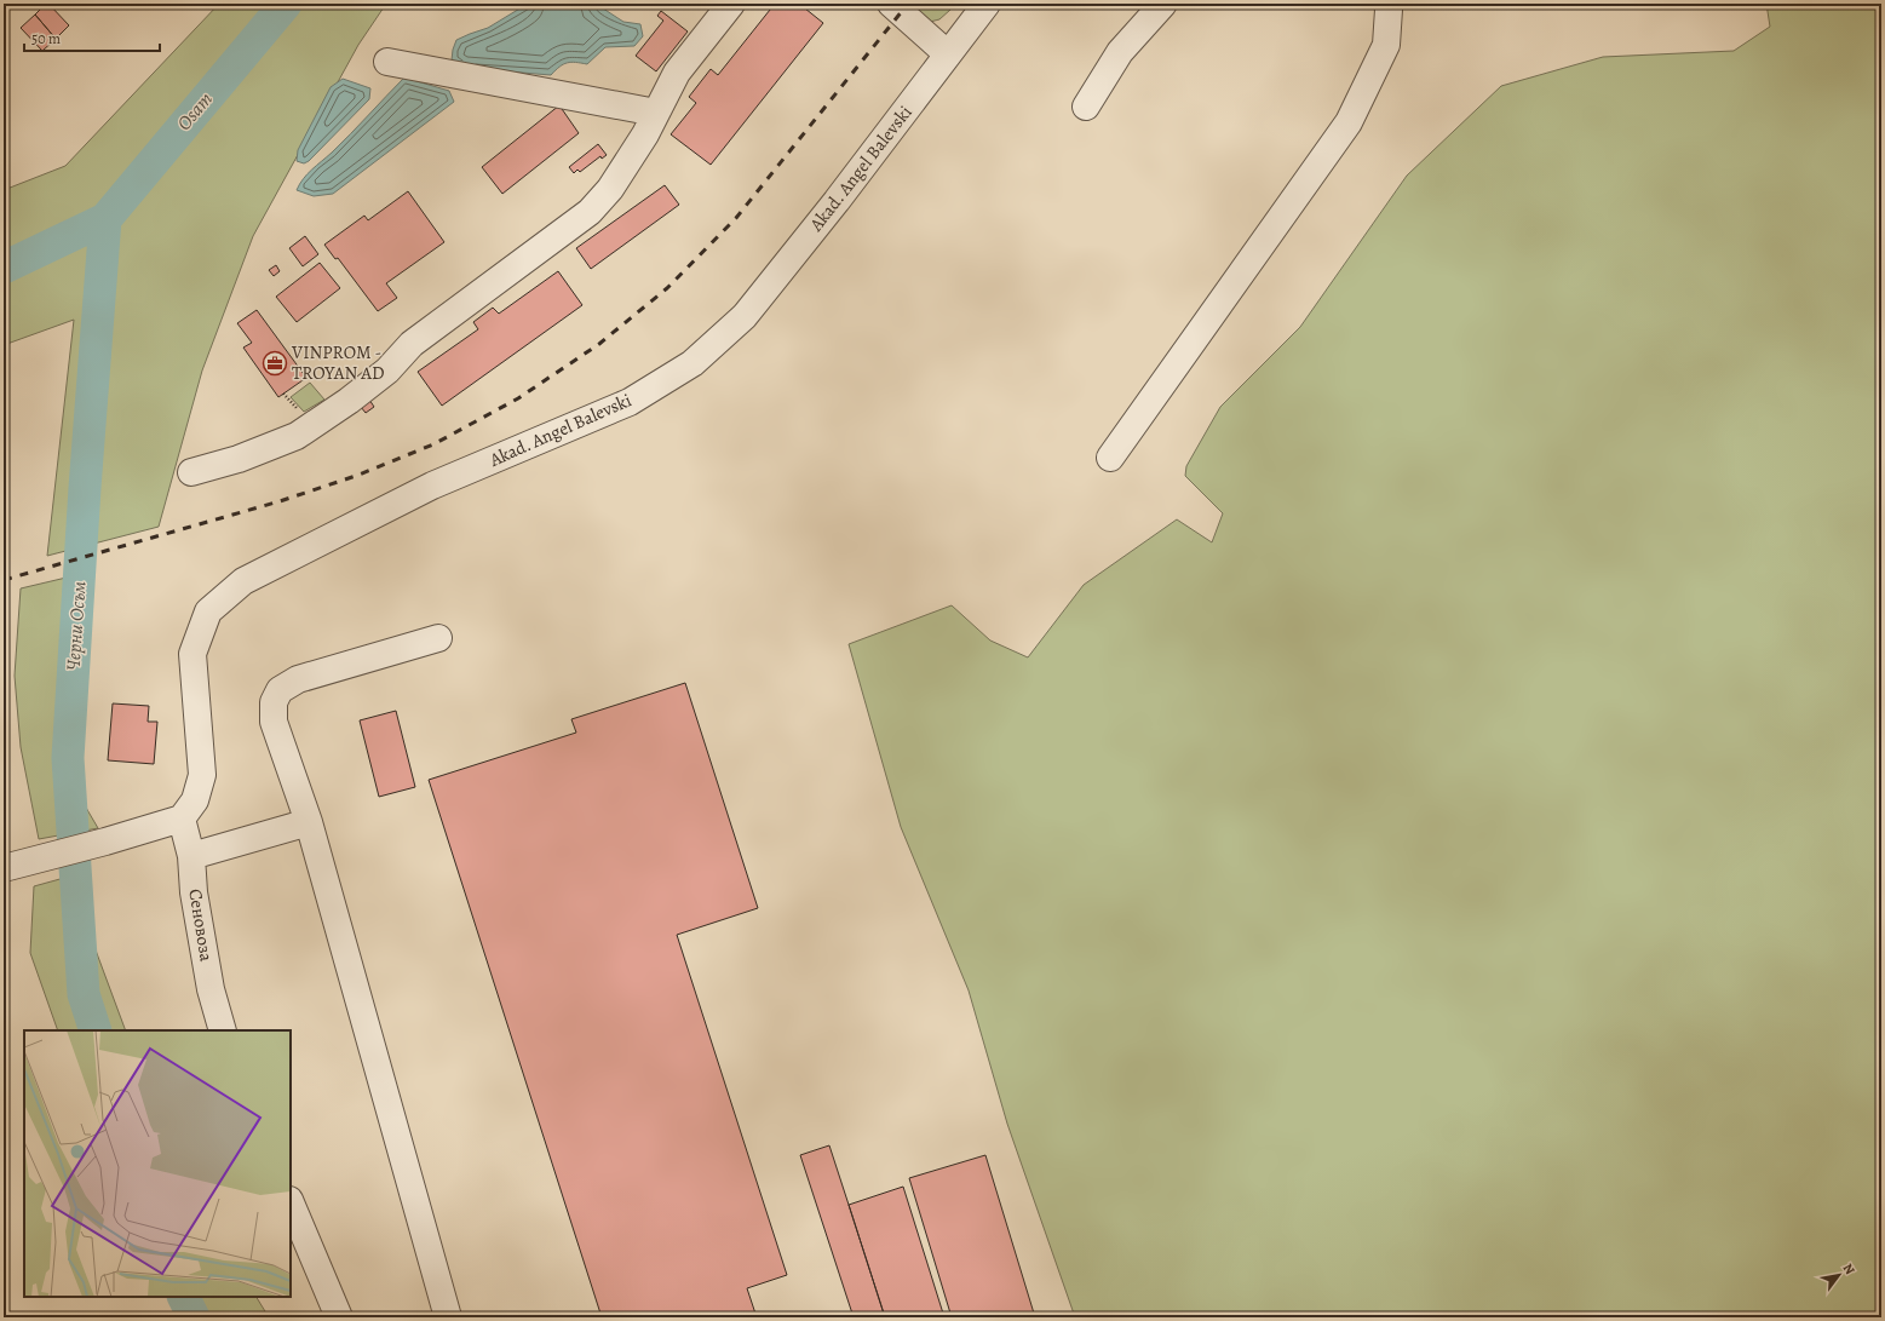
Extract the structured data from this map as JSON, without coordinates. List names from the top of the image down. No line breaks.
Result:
{"streets":{"street":["Akad. Angel Balevski","Сеновоза"]},"crossings":[["Akad. Angel Balevski","Сеновоза"]],"water":["Osam","Черни Осъм"],"places":{"office":["VINPROM - TROYAN AD"]},"scale_bar":"50 m","north":"top right"}
